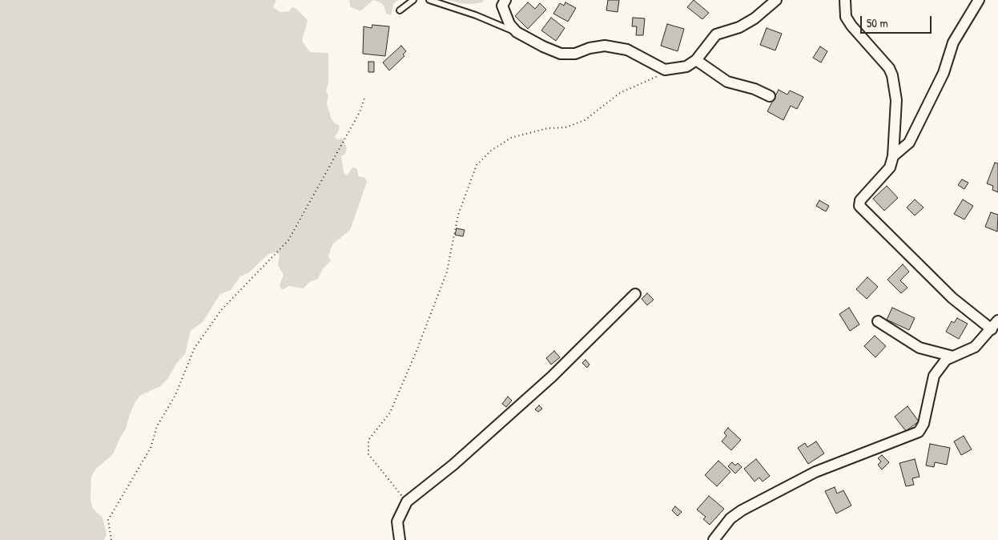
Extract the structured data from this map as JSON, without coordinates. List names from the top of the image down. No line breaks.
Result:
{"scale_bar":"50 m"}
